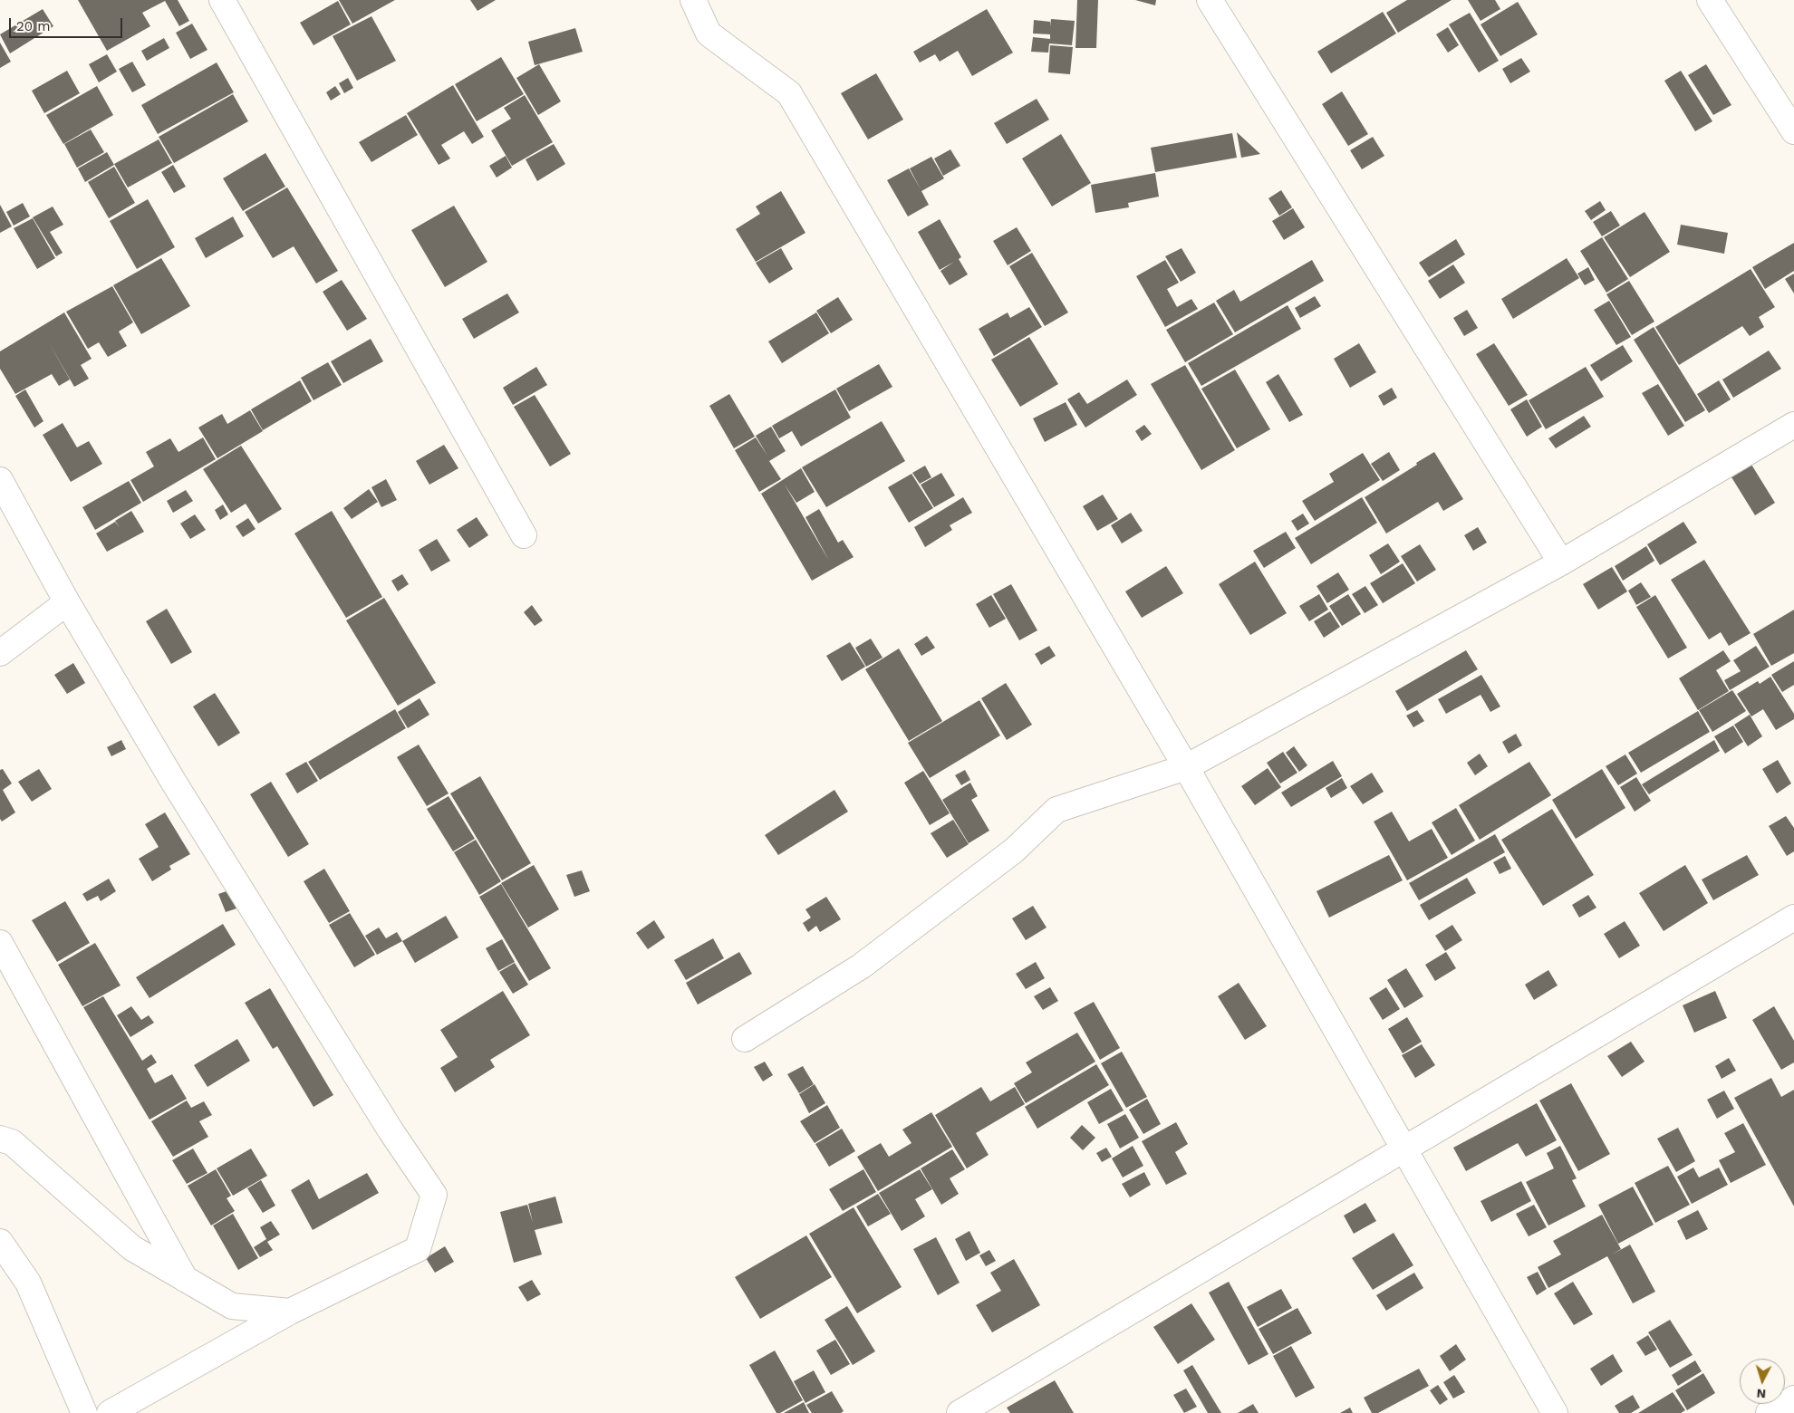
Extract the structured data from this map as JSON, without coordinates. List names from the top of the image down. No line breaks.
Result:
{"scale_bar":"20 m","north":"bottom"}
